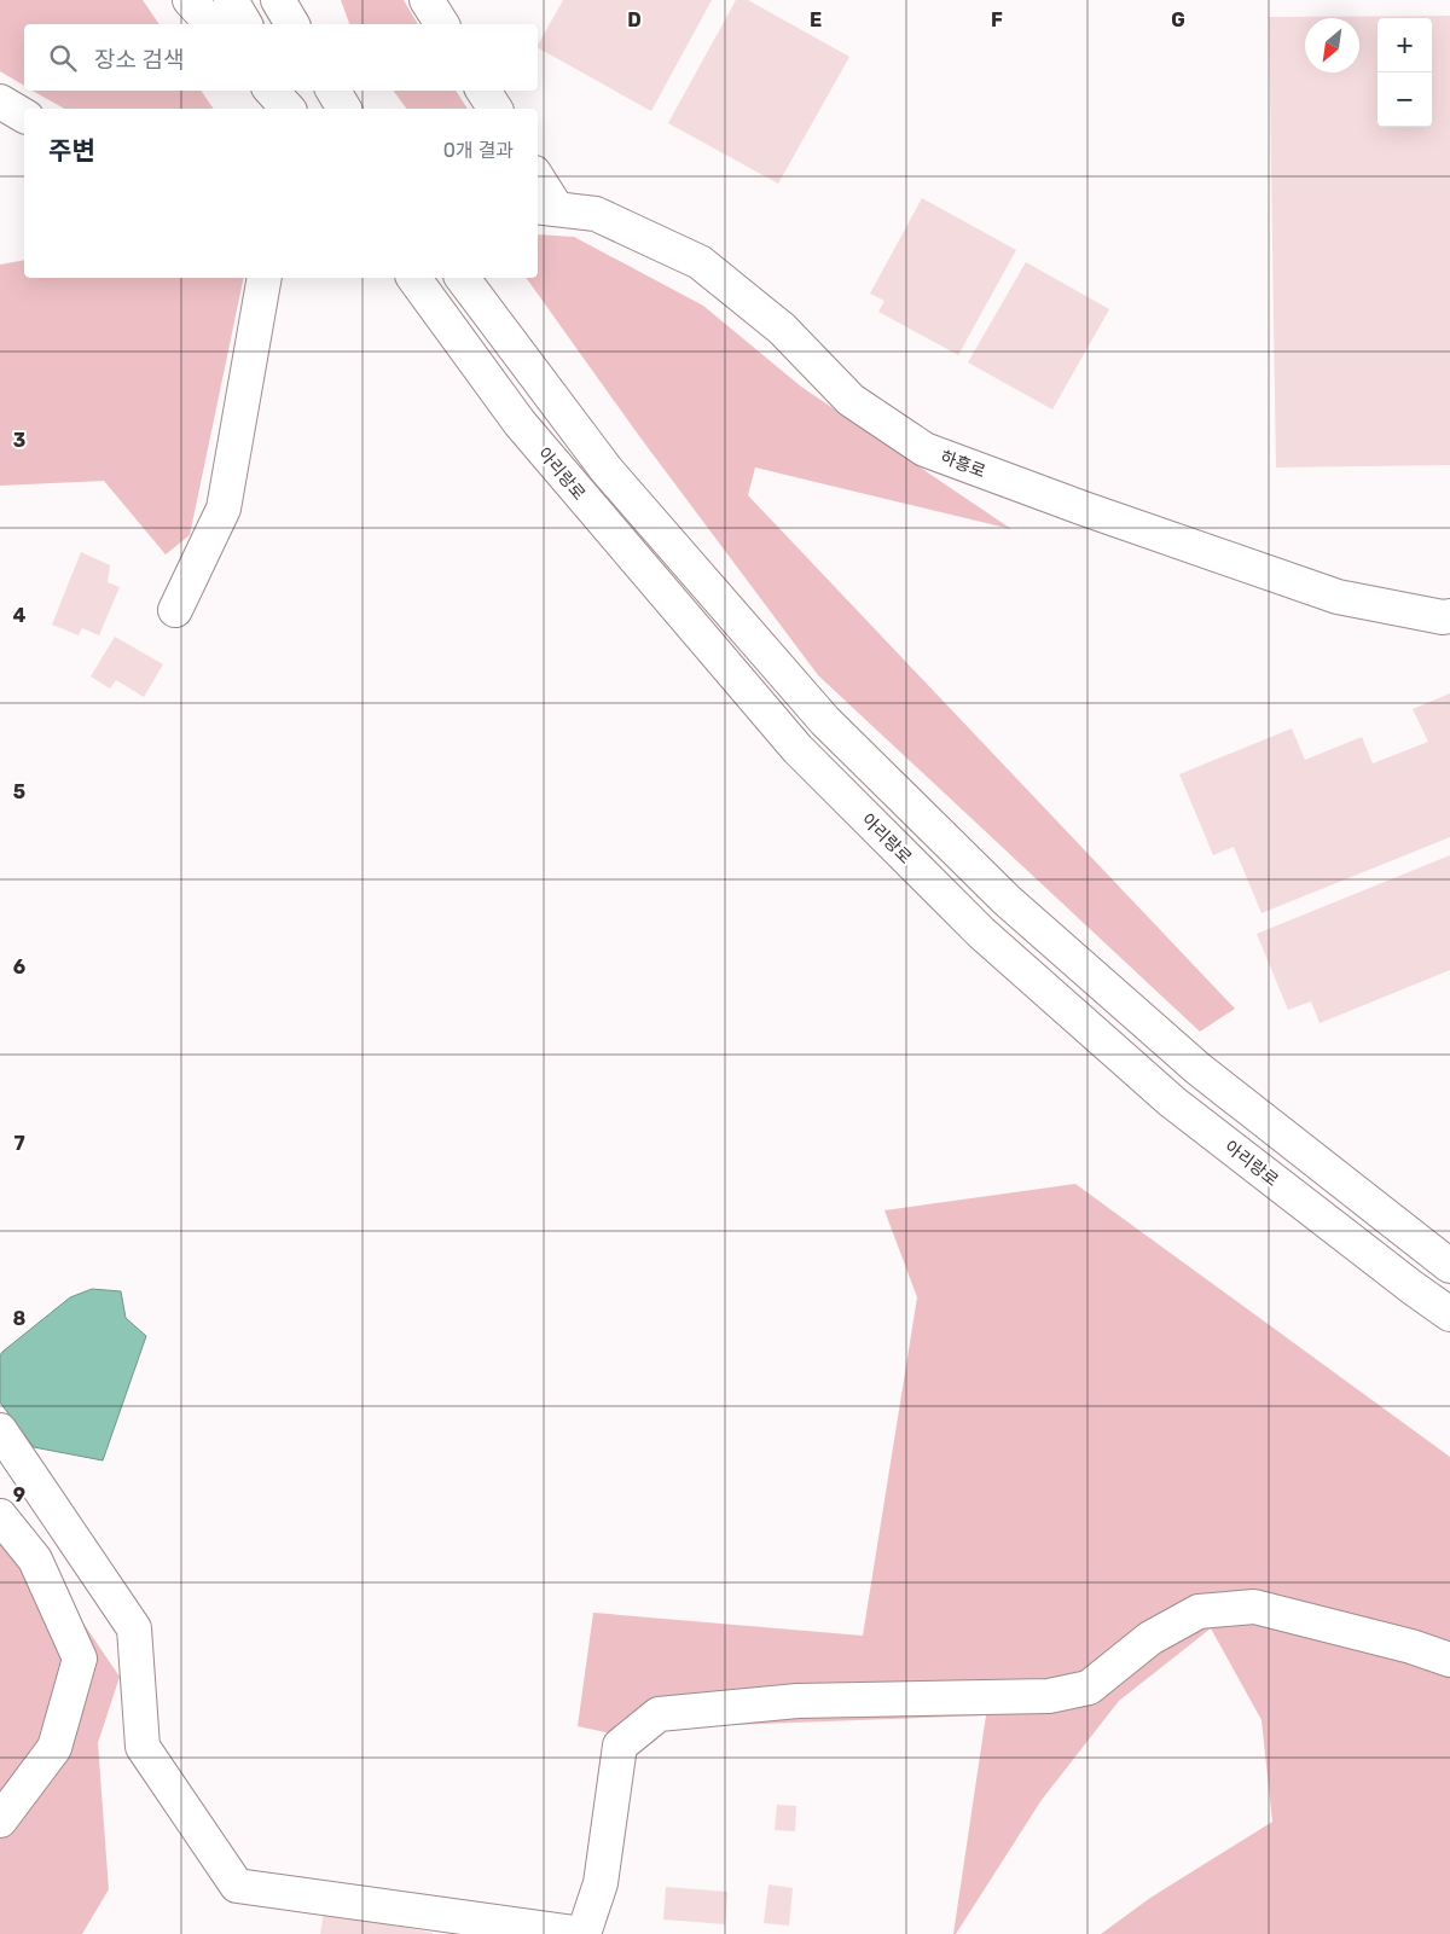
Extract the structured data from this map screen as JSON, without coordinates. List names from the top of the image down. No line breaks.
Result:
{"streets":{"main road":["하흥로","아리랑로"]},"north":"bottom left","page":{"map_buttons":["+","−"],"search":"장소 검색","heading":["주변","0개 결과"]},"grid":{"columns":["D","E","F","G"],"rows":["3","4","5","6","7","8","9"]}}
